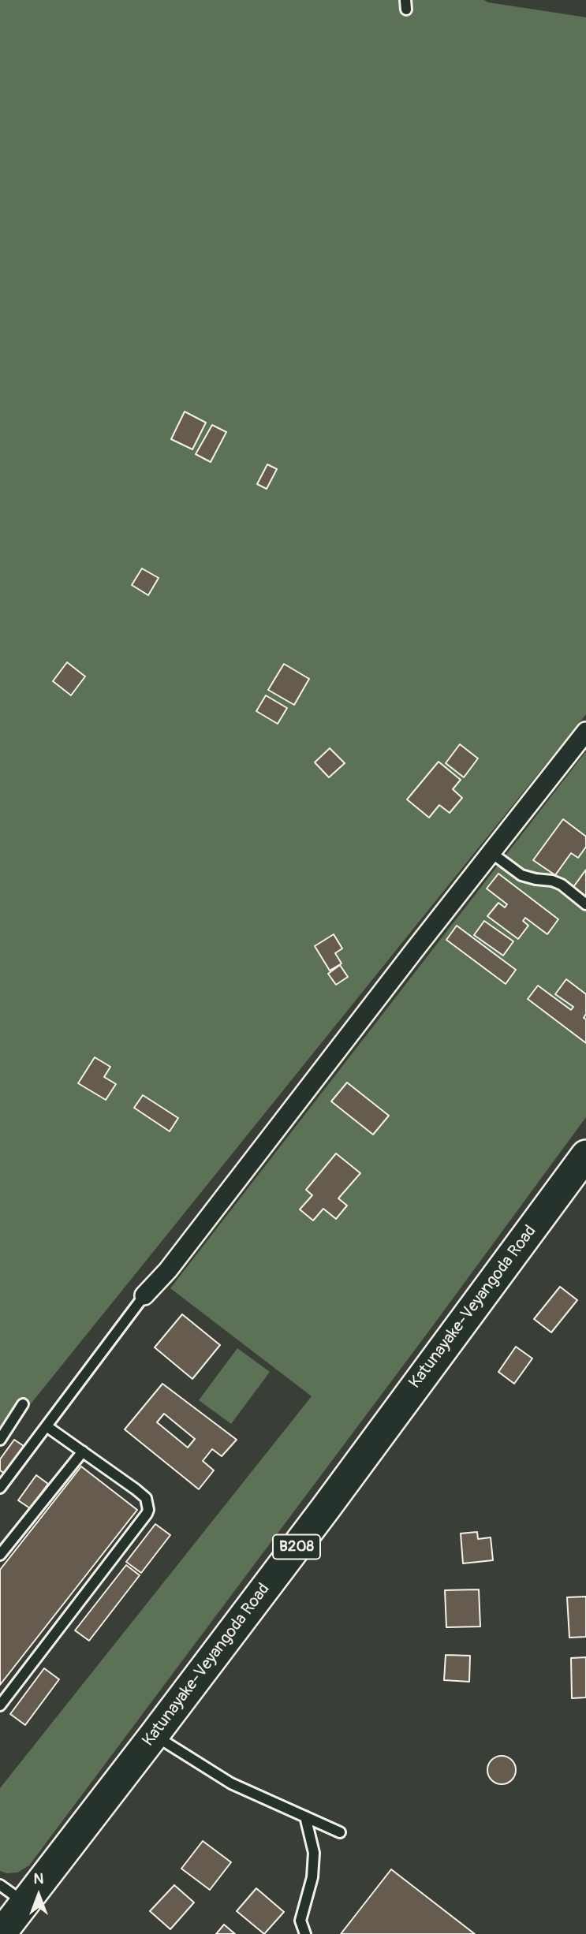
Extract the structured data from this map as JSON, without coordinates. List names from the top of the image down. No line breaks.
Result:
{"streets":{"main road":["Katunayake-Veyangoda Road","B208"]},"north":"top"}
